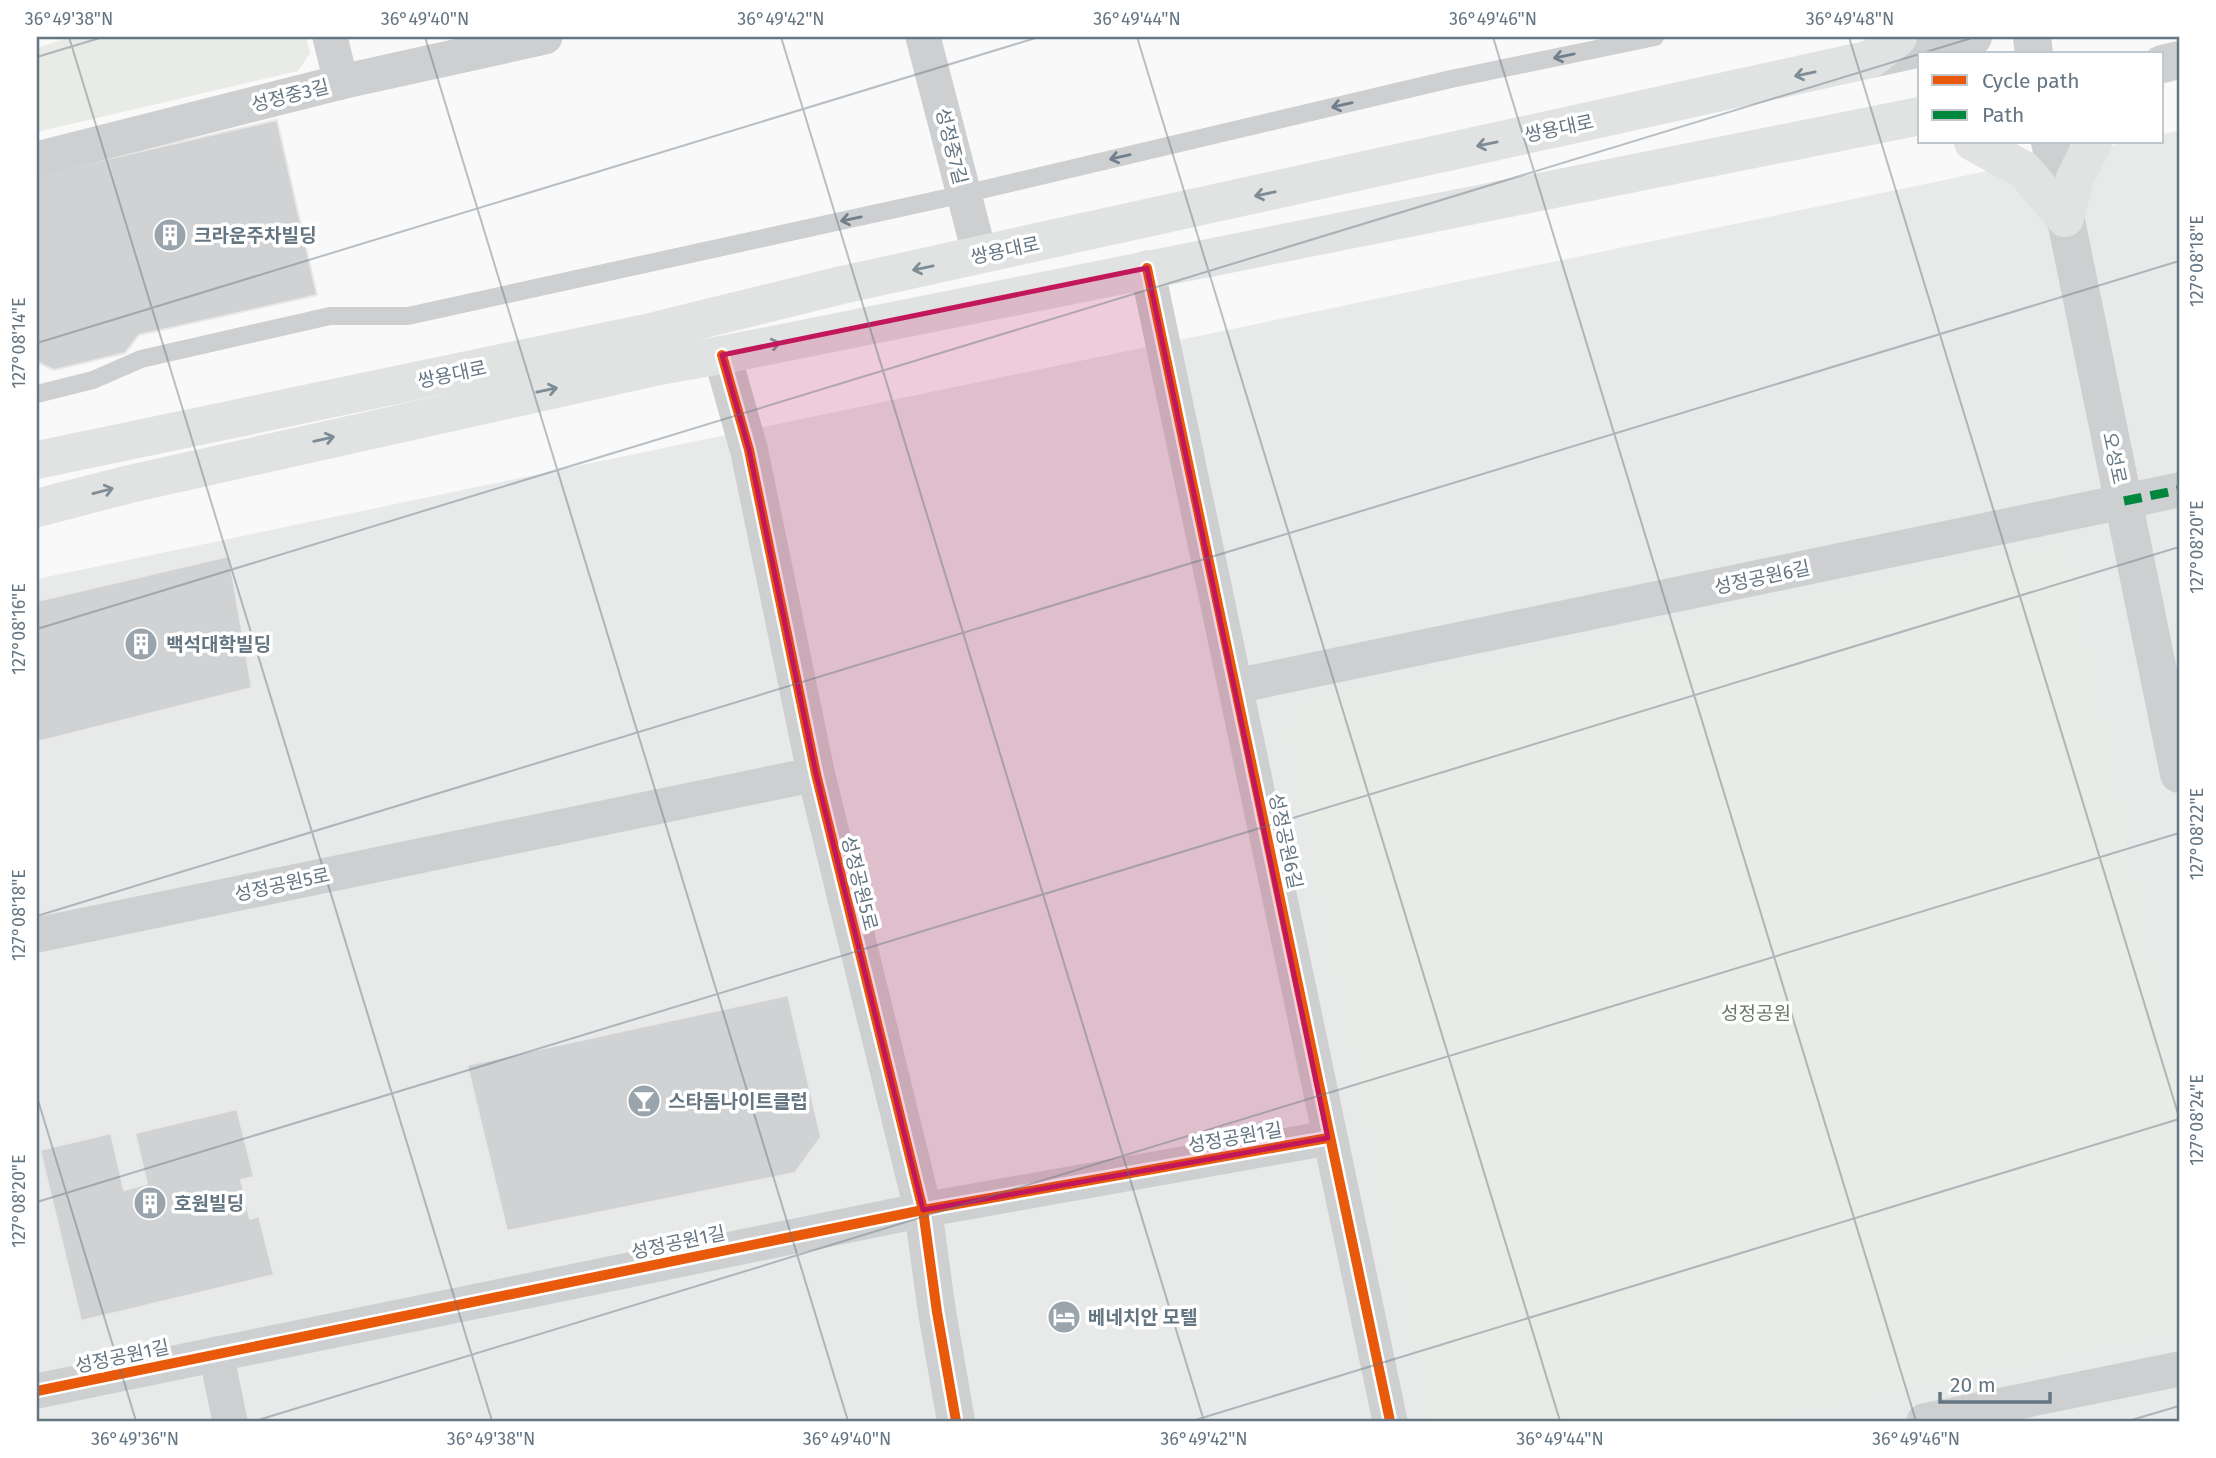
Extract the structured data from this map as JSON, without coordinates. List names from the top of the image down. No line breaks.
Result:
{"streets":{"main road":["쌍용대로"],"street":["성정중3길","성정중7길","오성로","성정공원6길","성정공원5로","성정공원1길"]},"crossings":[["쌍용대로","성정중7길"],["쌍용대로","성정공원6길"],["쌍용대로","성정공원5로"],["오성로","성정공원6길"],["성정공원6길","성정공원1길"],["성정공원5로","성정공원1길"]],"parks":["성정공원"],"places":{"building":["크라운주차빌딩","백석대학빌딩","호원빌딩"],"bar":["스타돔나이트클럽"],"hotel":["베네치안 모텔"]},"legend":["Cycle path","Path"],"scale_bar":"20 m","coordinates":["36°49'38\"N","36°49'40\"N","36°49'42\"N","36°49'44\"N","36°49'46\"N","36°49'48\"N","127°08'18\"E","127°08'14\"E","127°08'20\"E","127°08'16\"E","127°08'22\"E","127°08'24\"E","36°49'36\"N"]}
